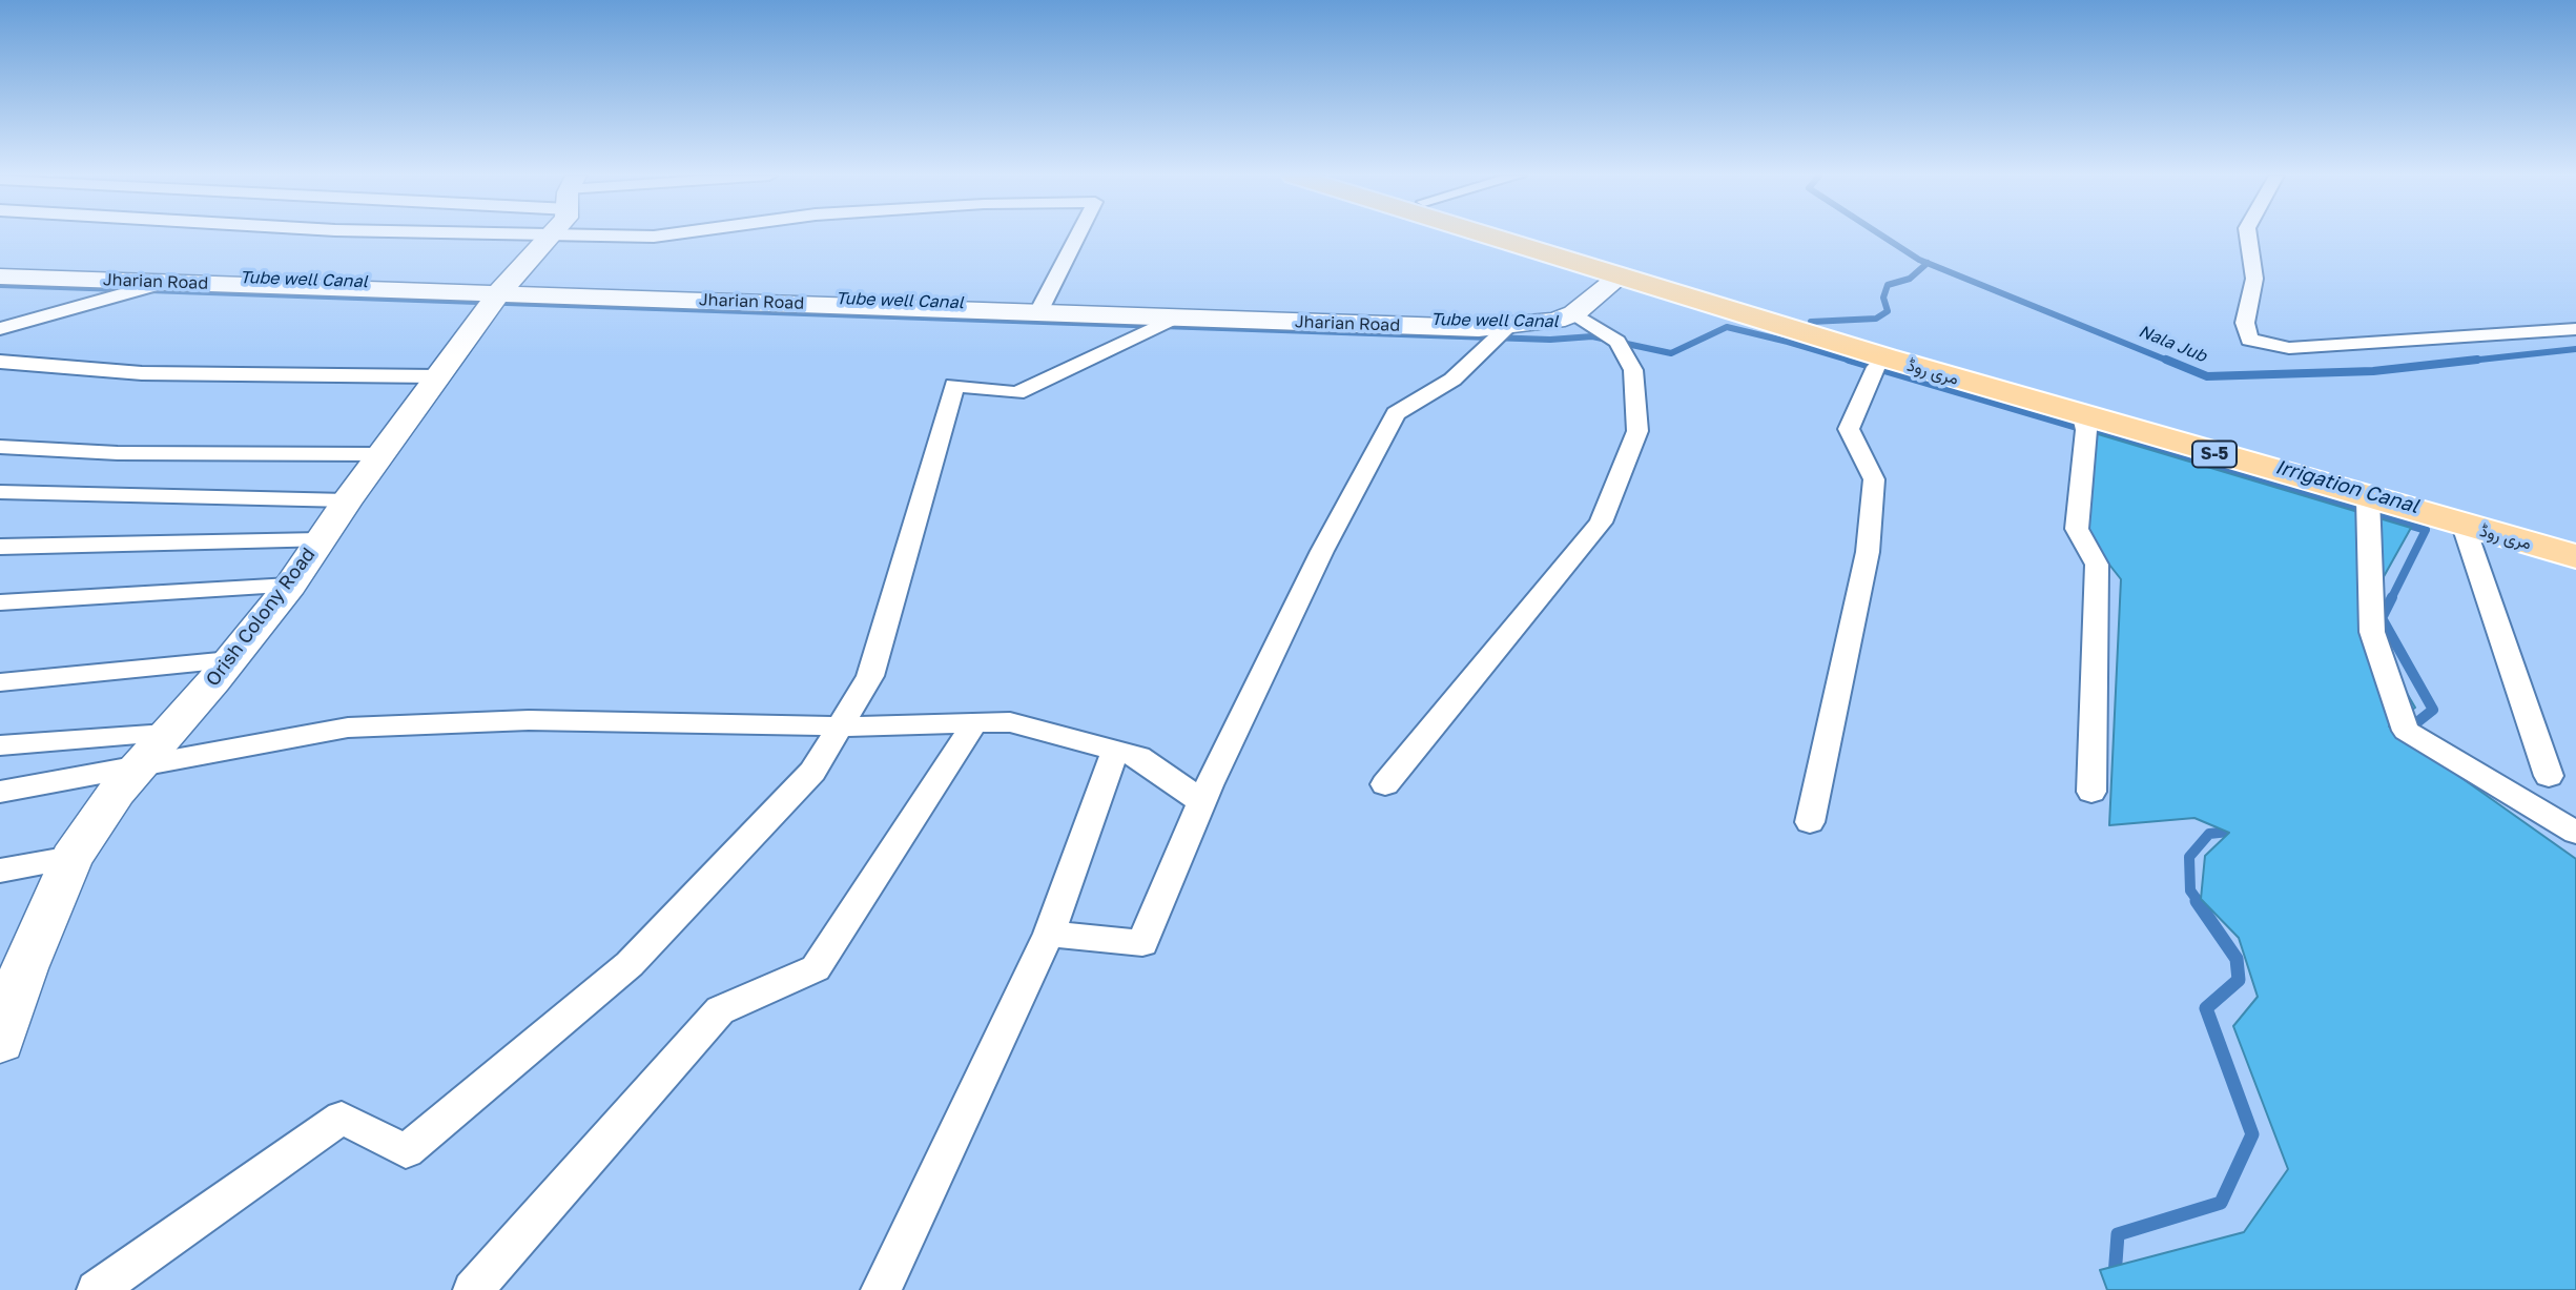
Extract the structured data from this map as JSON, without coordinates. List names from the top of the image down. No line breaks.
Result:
{"streets":{"main road":["Jharian Road","مری روڈ","S-5","Orish Colony Road"]},"crossings":[["Jharian Road","مری روڈ"],["Jharian Road","Orish Colony Road"]],"water":["Tube well Canal","Nala Jub","Irrigation Canal"]}
